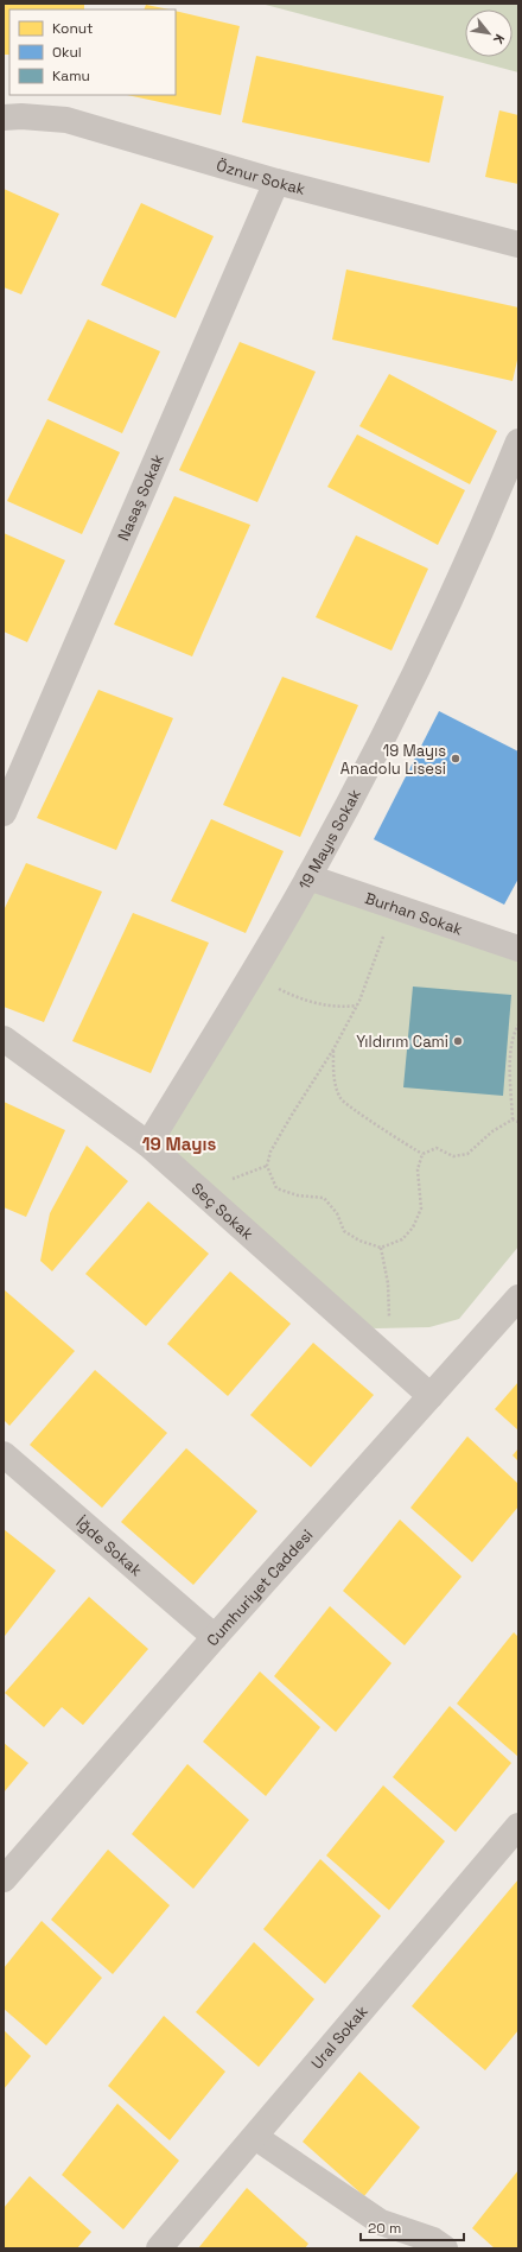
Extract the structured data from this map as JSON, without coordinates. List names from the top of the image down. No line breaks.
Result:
{"streets":{"street":["Öznur Sokak","Nasaş Sokak","19 Mayıs Sokak","Burhan Sokak","Seç Sokak","İğde Sokak","Cumhuriyet Caddesi","Ural Sokak"]},"crossings":[["Öznur Sokak","Nasaş Sokak"],["19 Mayıs Sokak","Burhan Sokak"],["19 Mayıs Sokak","Seç Sokak"],["Seç Sokak","Cumhuriyet Caddesi"],["İğde Sokak","Cumhuriyet Caddesi"]],"districts":["19 Mayıs"],"places":["19 Mayıs Anadolu Lisesi","Yıldırım Cami"],"legend":["Konut","Okul","Kamu"],"scale_bar":"20 m","north":"bottom right"}
